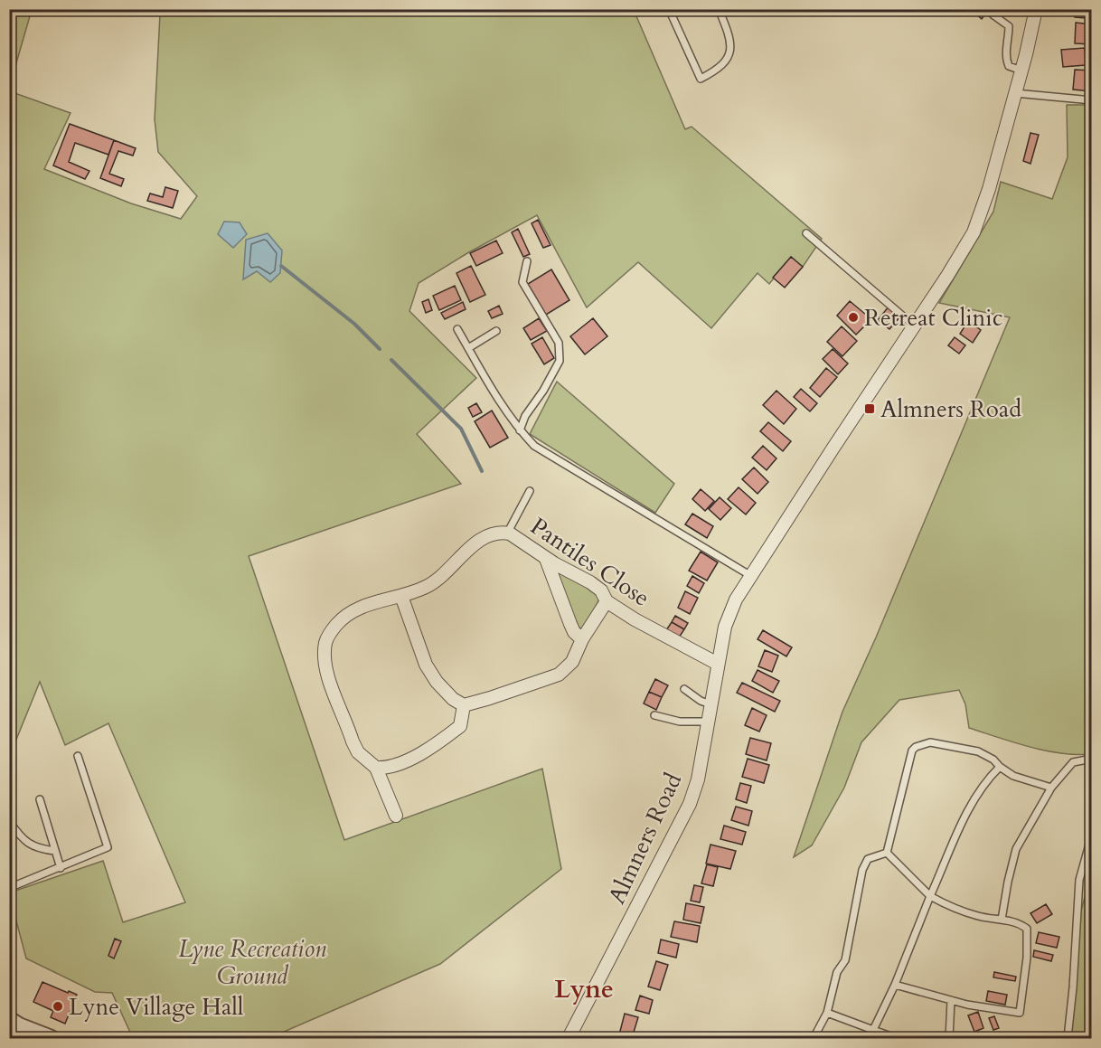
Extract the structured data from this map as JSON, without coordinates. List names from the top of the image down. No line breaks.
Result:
{"streets":{"street":["Pantiles Close","Almners Road"]},"crossings":[["Pantiles Close","Almners Road"]],"districts":["Lyne"],"parks":["Lyne Recreation Ground"],"places":{"other":["Retreat Clinic","Lyne Village Hall"],"transit":["Almners Road"]}}
